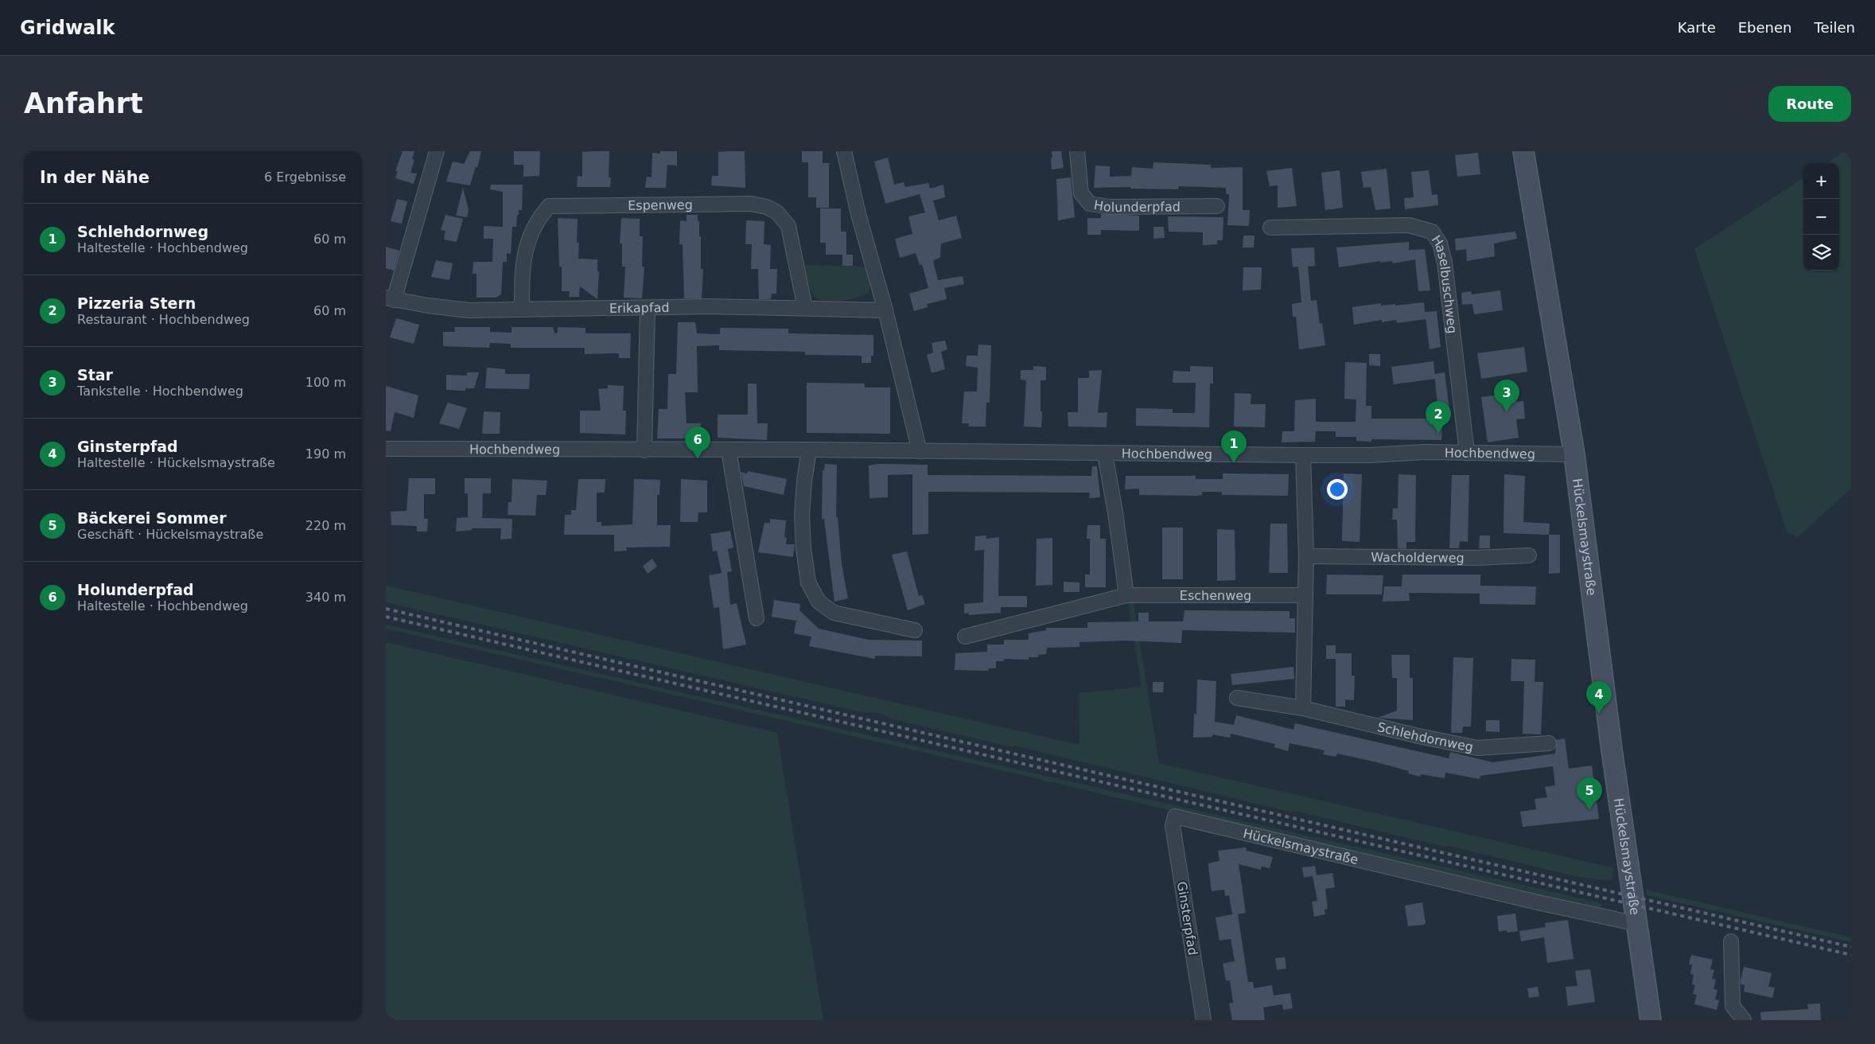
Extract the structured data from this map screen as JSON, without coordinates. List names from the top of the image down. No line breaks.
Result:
{"streets":{"main road":["Hückelsmaystraße"],"street":["Holunderpfad","Espenweg","Haselbuschweg","Erikapfad","Hochbendweg","Wacholderweg","Eschenweg","Schlehdornweg","Ginsterpfad"]},"crossings":[["Espenweg","Erikapfad"],["Haselbuschweg","Hochbendweg"],["Hochbendweg","Hückelsmaystraße"],["Hückelsmaystraße","Ginsterpfad"]],"page":{"header":"Gridwalk","nav":["Karte","Ebenen","Teilen"],"buttons":"Route","title":"Anfahrt","heading":["In der Nähe","6 Ergebnisse"],"map_buttons":["+","−"],"list":[{"mark":"1","name":"Schlehdornweg","note":"Haltestelle · Hochbendweg","value":"60 m"},{"mark":"2","name":"Pizzeria Stern","note":"Restaurant · Hochbendweg","value":"60 m"},{"mark":"3","name":"Star","note":"Tankstelle · Hochbendweg","value":"100 m"},{"mark":"4","name":"Ginsterpfad","note":"Haltestelle · Hückelsmaystraße","value":"190 m"},{"mark":"5","name":"Bäckerei Sommer","note":"Geschäft · Hückelsmaystraße","value":"220 m"},{"mark":"6","name":"Holunderpfad","note":"Haltestelle · Hochbendweg","value":"340 m"}],"pins":["3","2","6","1","4","5"]}}
